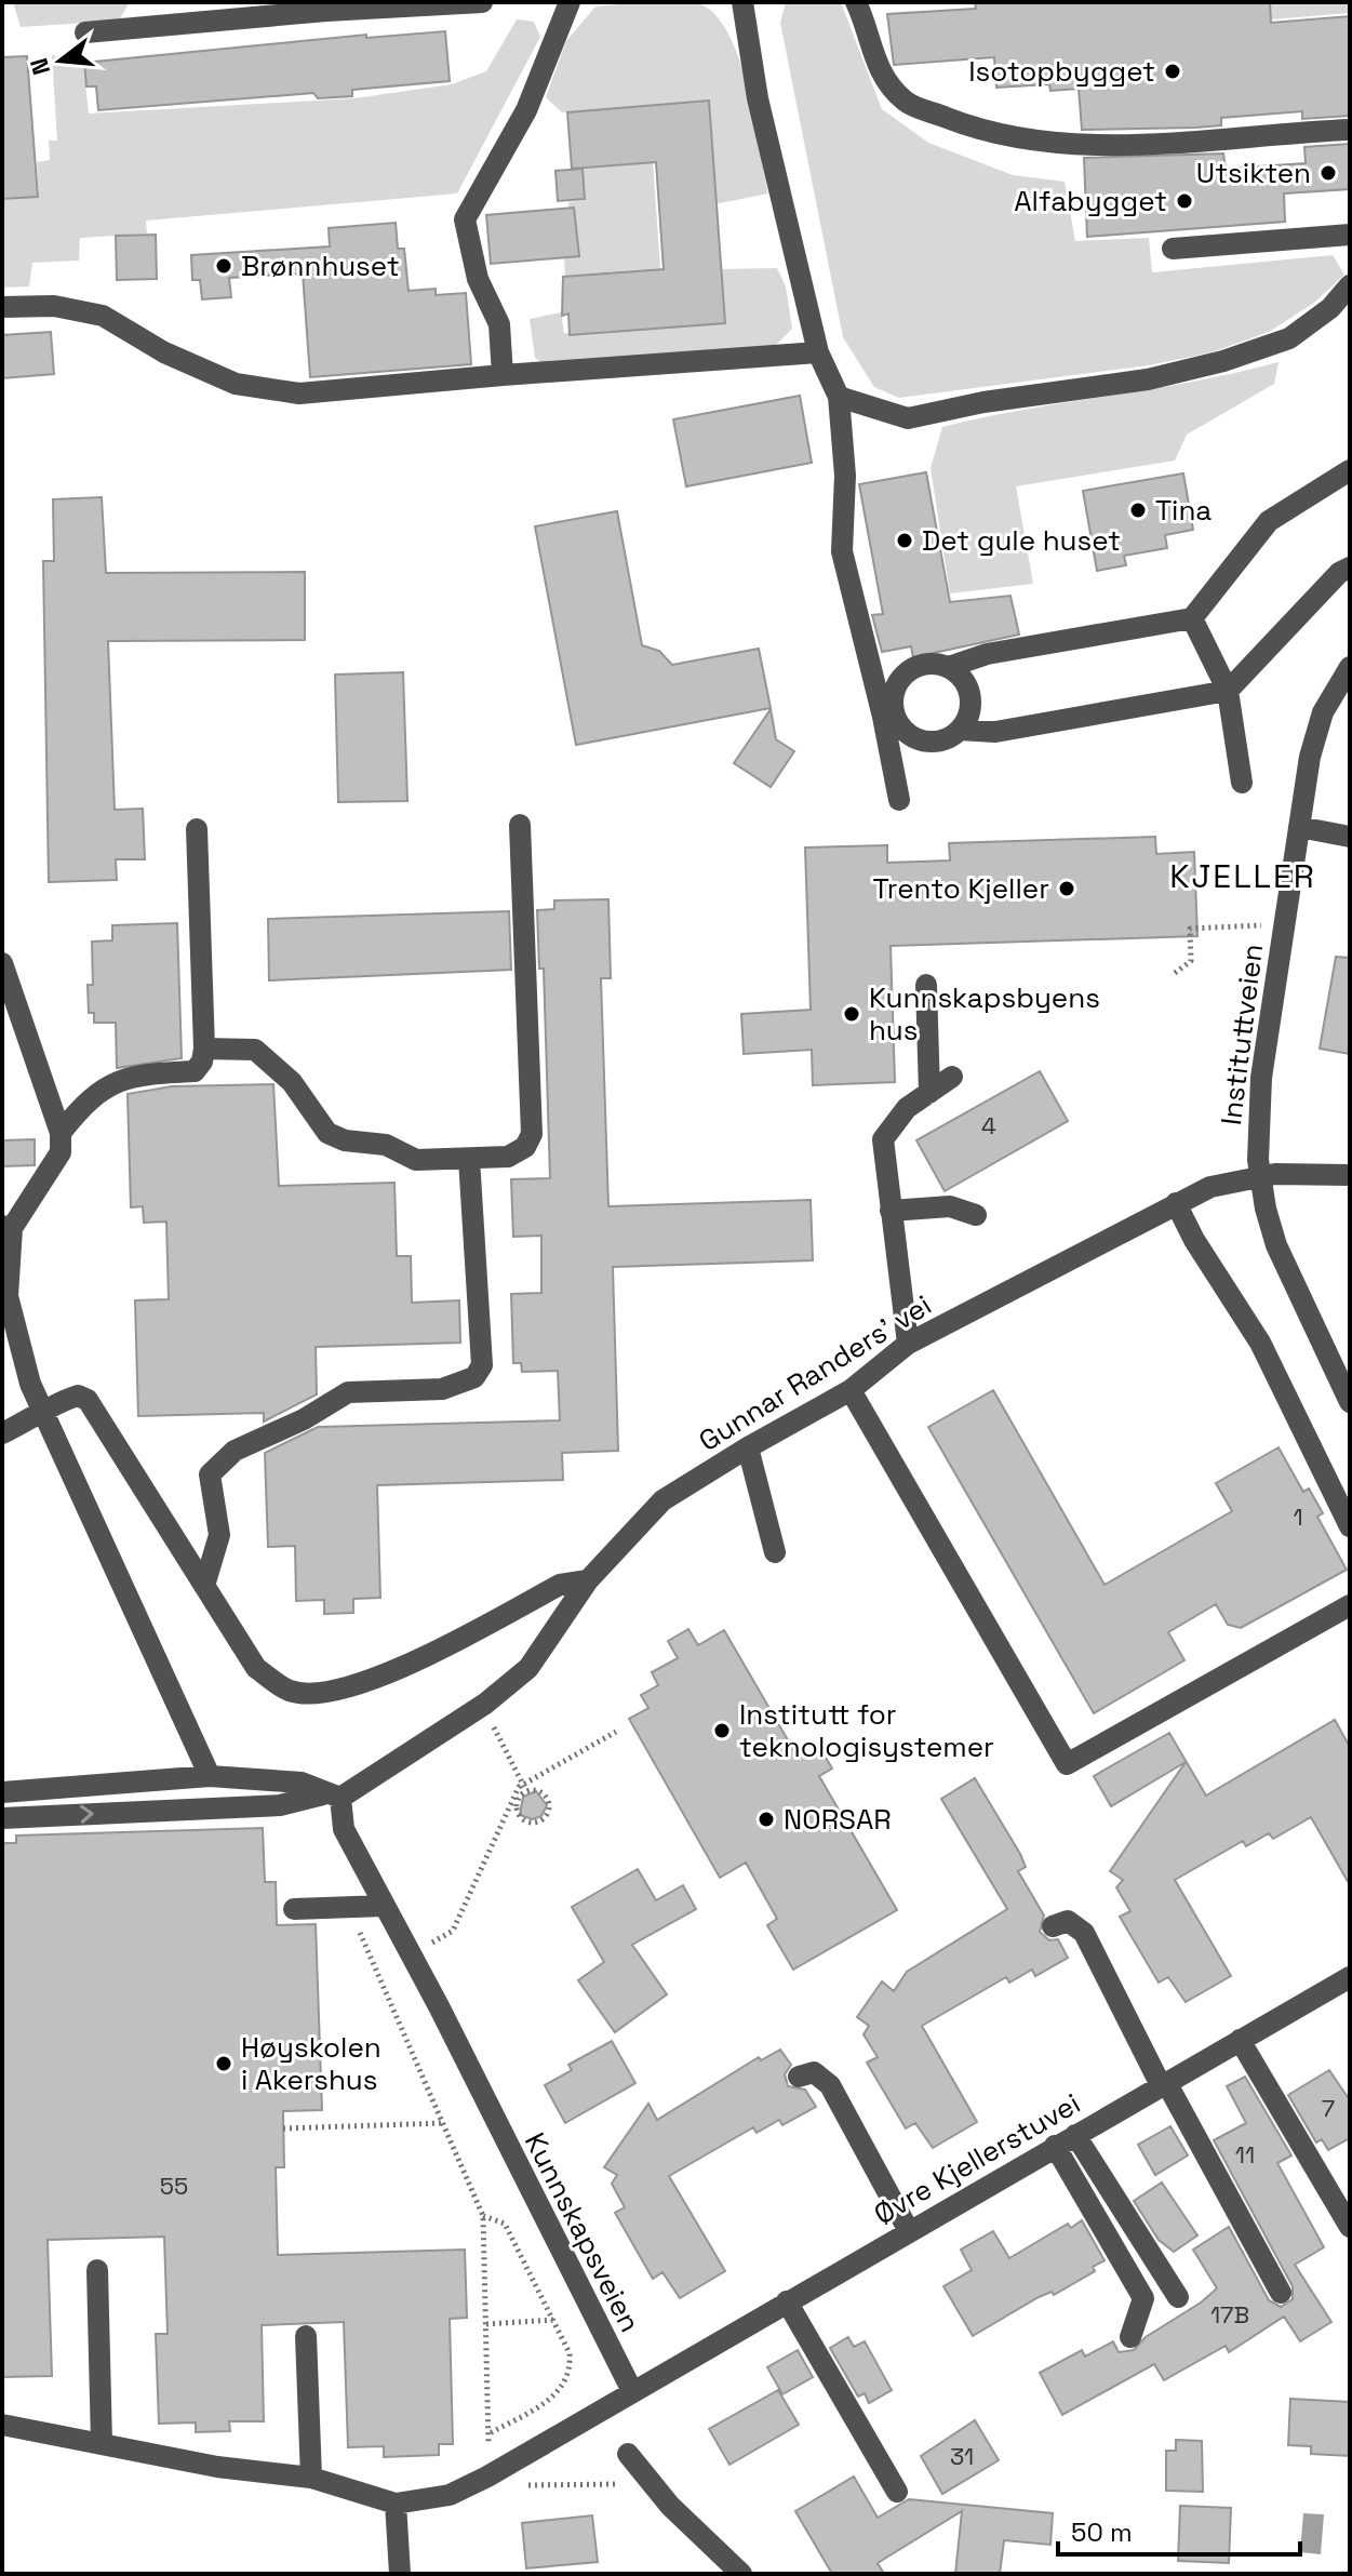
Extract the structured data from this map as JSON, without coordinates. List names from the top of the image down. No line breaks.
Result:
{"streets":{"street":["Instituttveien","Gunnar Randers' vei","Øvre Kjellerstuvei","Kunnskapsveien"]},"crossings":[["Instituttveien","Gunnar Randers' vei"],["Gunnar Randers' vei","Kunnskapsveien"],["Øvre Kjellerstuvei","Kunnskapsveien"]],"districts":["KJELLER"],"places":["Isotopbygget","Utsikten","Alfabygget","Brønnhuset","Tina","Det gule huset","Trento Kjeller","Kunnskapsbyens hus","Institutt for teknologisystemer","NORSAR","Høyskolen i Akershus"],"house_numbers":["4","1","7","11","55","17B","31"],"scale_bar":"50 m","north":"left"}
